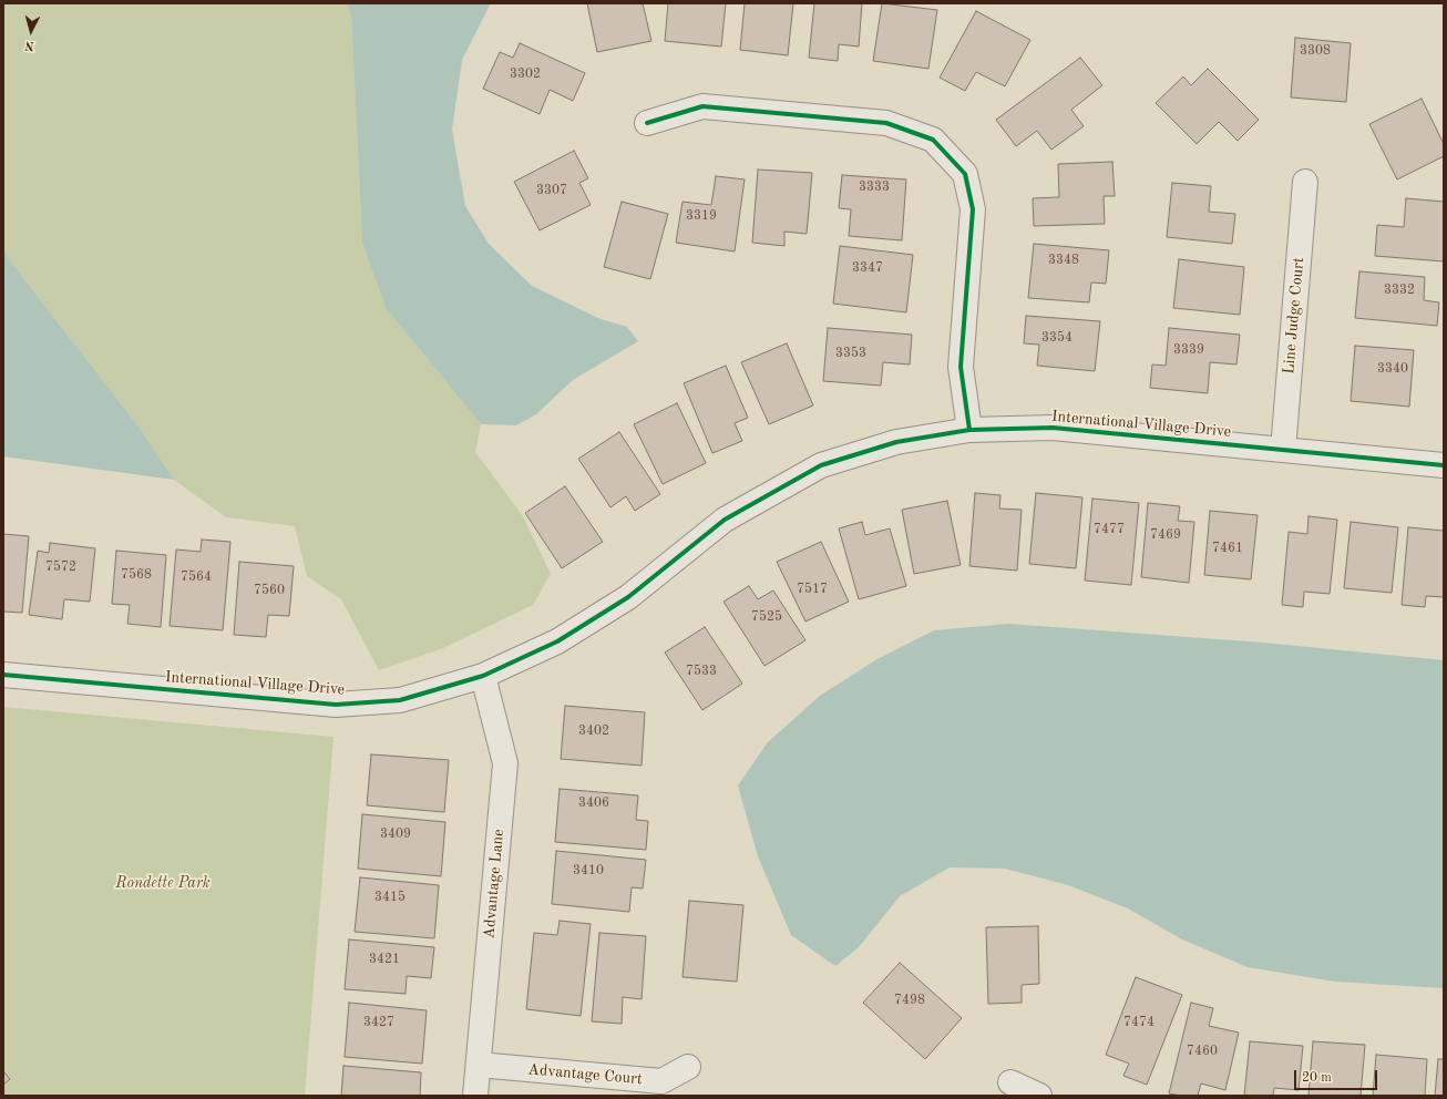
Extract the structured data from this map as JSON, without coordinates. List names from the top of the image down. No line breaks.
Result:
{"streets":{"street":["Line Judge Court","International Village Drive","Advantage Lane","Advantage Court"]},"crossings":[["Line Judge Court","International Village Drive"],["International Village Drive","Advantage Lane"],["Advantage Lane","Advantage Court"]],"parks":["Rondette Park"],"house_numbers":["3308","3302","3333","3307","3319","3348","3347","3332","3354","3339","3353","3340","7477","7469","7461","7572","7568","7564","7517","7560","7525","7533","3402","3406","3409","3410","3415","3421","7498","3427","7474","7460"],"scale_bar":"20 m","north":"bottom"}
